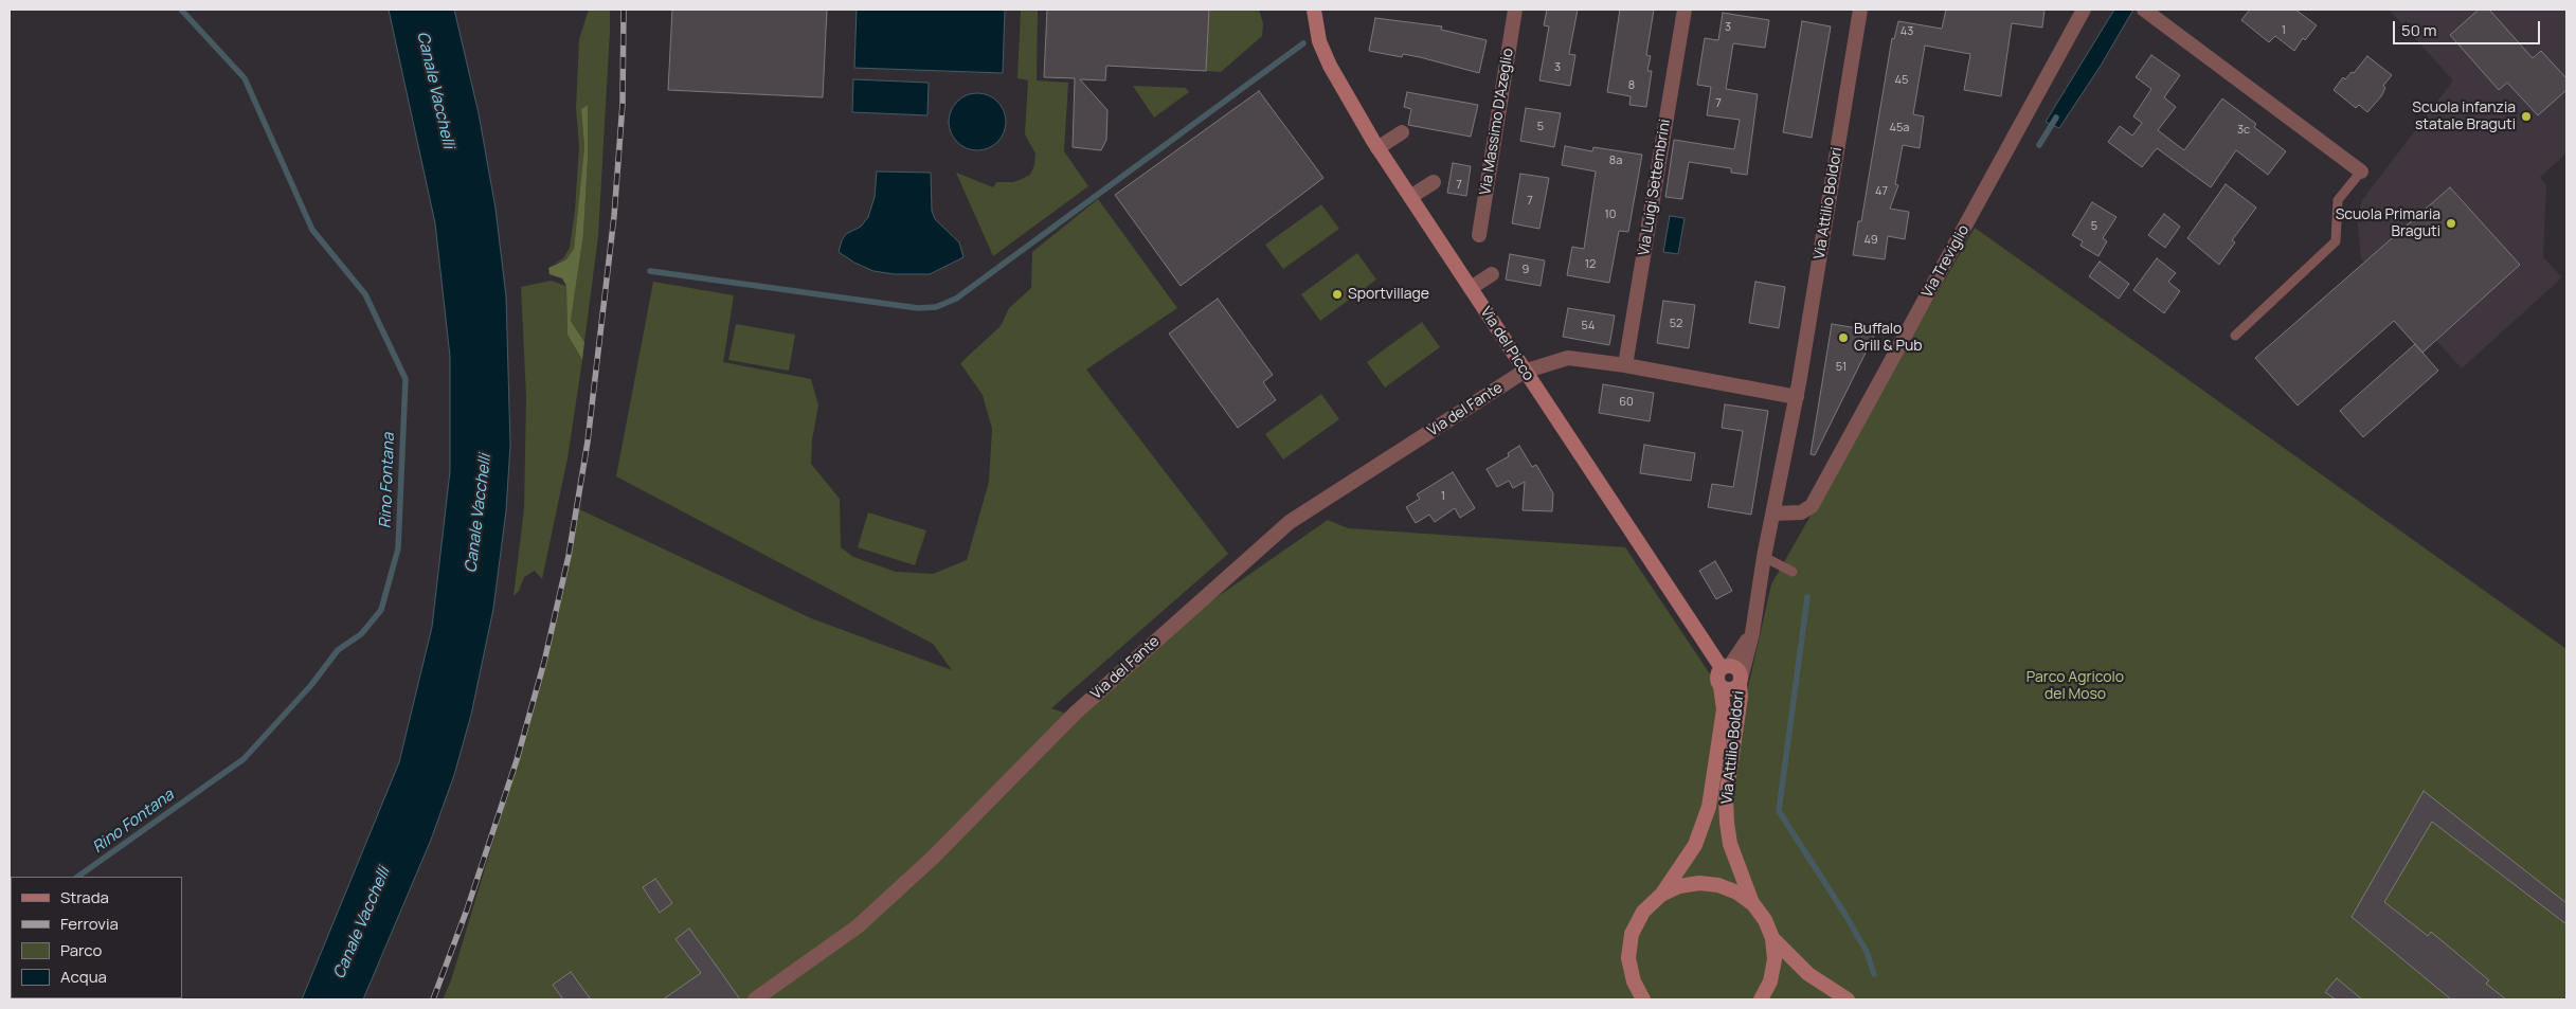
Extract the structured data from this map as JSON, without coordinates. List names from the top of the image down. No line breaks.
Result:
{"streets":{"main road":["Via Attilio Boldori","Via del Picco"],"street":["Via Massimo D'Azeglio","Via Luigi Settembrini","Via Treviglio","Via del Fante"]},"crossings":[["Via Attilio Boldori","Via Treviglio"],["Via Attilio Boldori","Via del Picco"],["Via del Picco","Via del Fante"]],"water":["Canale Vacchelli","Rino Fontana"],"parks":["Parco Agricolo del Moso"],"places":["Scuola infanzia statale Braguti","Scuola Primaria Braguti","Sportvillage","Buffalo Grill & Pub"],"house_numbers":["3","1","43","3","45","8","7","5","45a","3c","8a","7","47","7","10","5","49","12","9","52","54","51","60","1"],"legend":["Strada","Ferrovia","Parco","Acqua"],"scale_bar":"50 m"}
